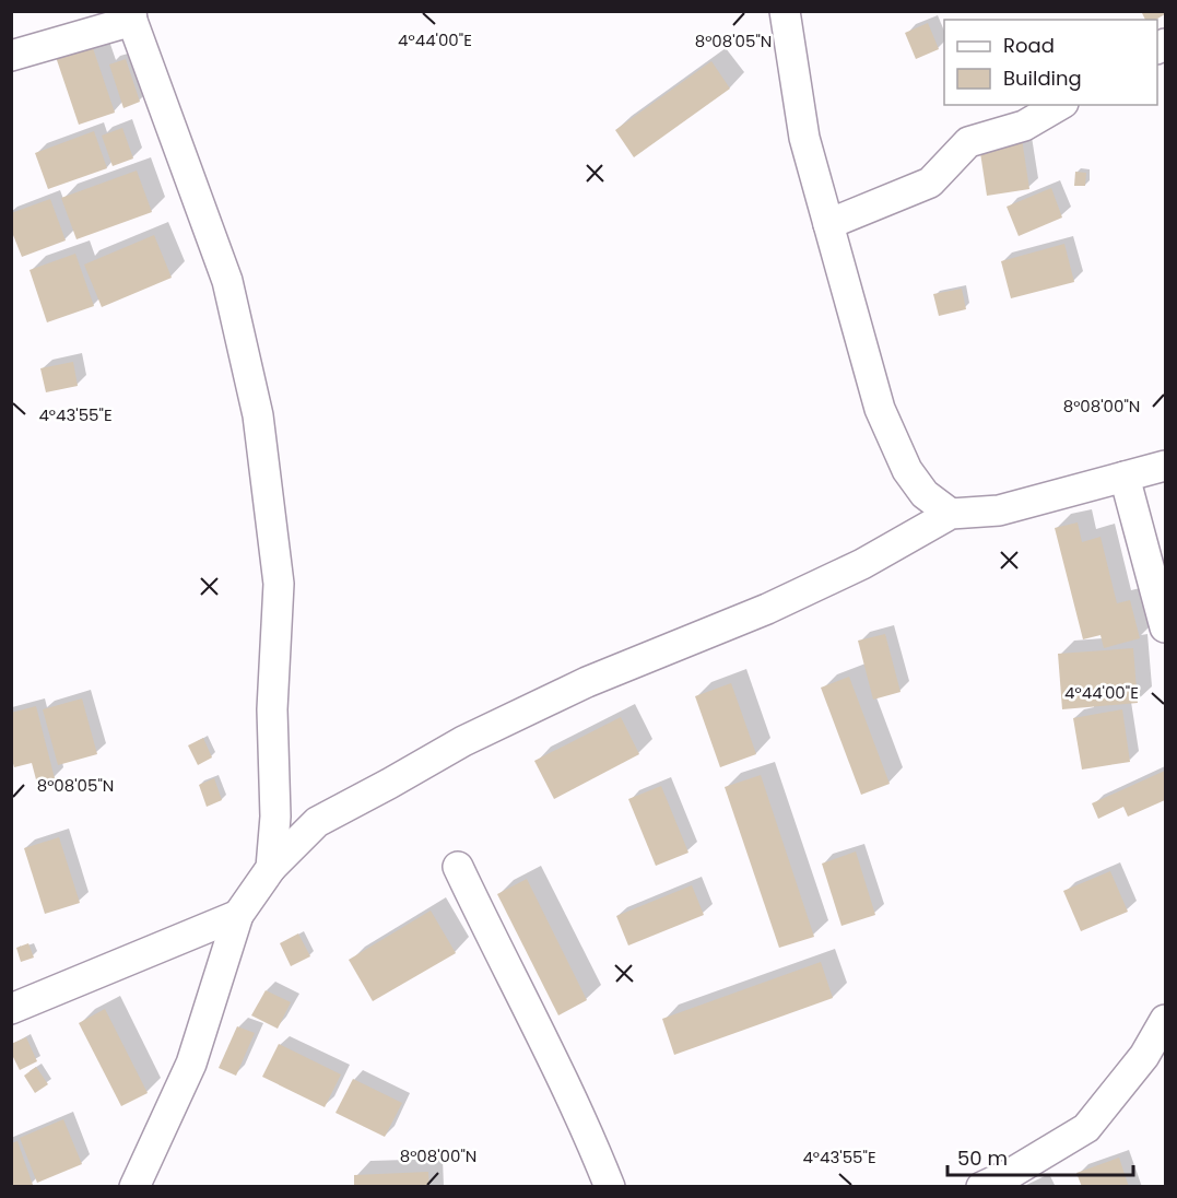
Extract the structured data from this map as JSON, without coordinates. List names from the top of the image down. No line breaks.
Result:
{"legend":["Road","Building"],"scale_bar":"50 m","coordinates":["4°44'00\"E","8°08'05\"N","8°08'00\"N","4°43'55\"E"]}
